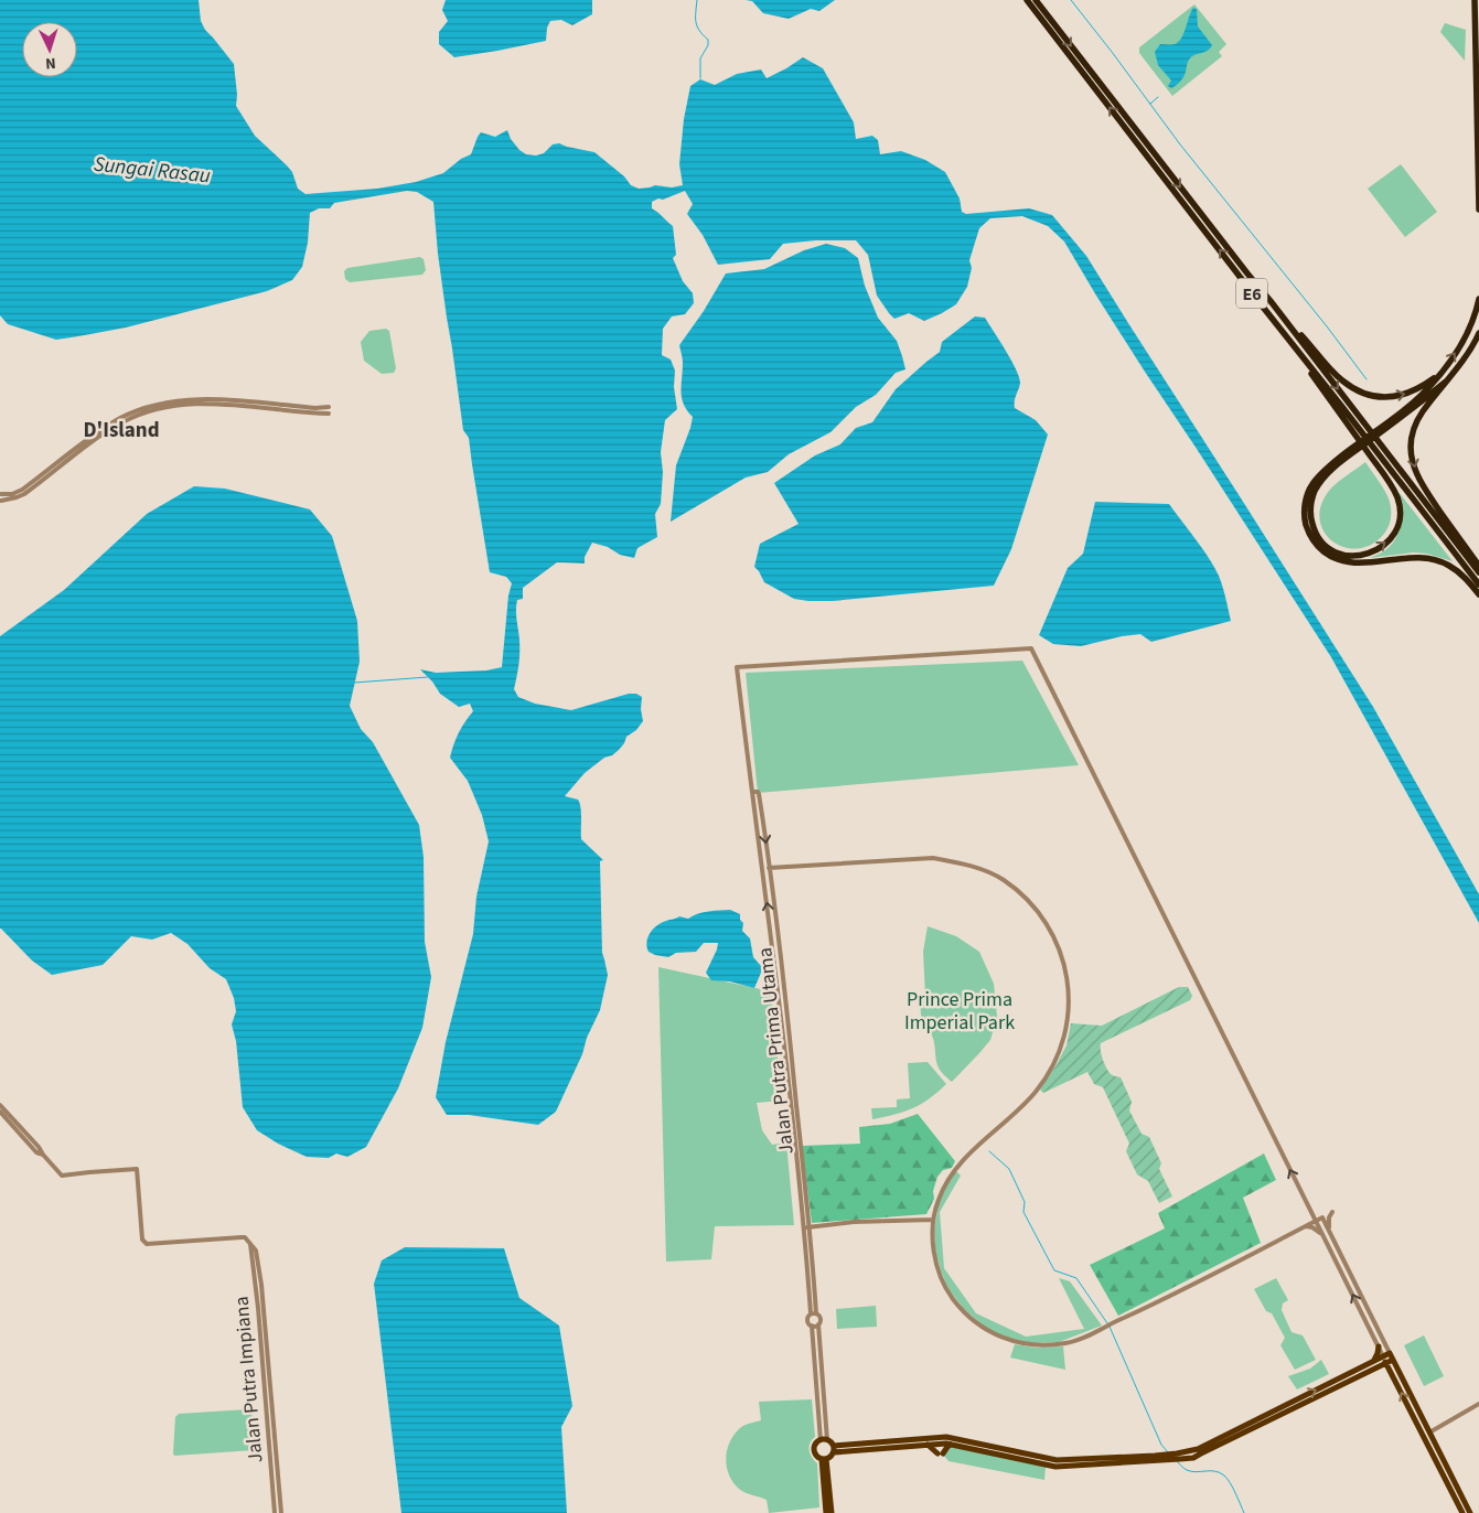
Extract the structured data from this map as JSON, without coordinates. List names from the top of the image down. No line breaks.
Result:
{"streets":{"highway":["E6"],"street":["Jalan Putra Prima Utama","Jalan Putra Impiana"]},"districts":["D'Island"],"water":["Sungai Rasau"],"parks":["Prince Prima Imperial Park"],"north":"bottom"}
